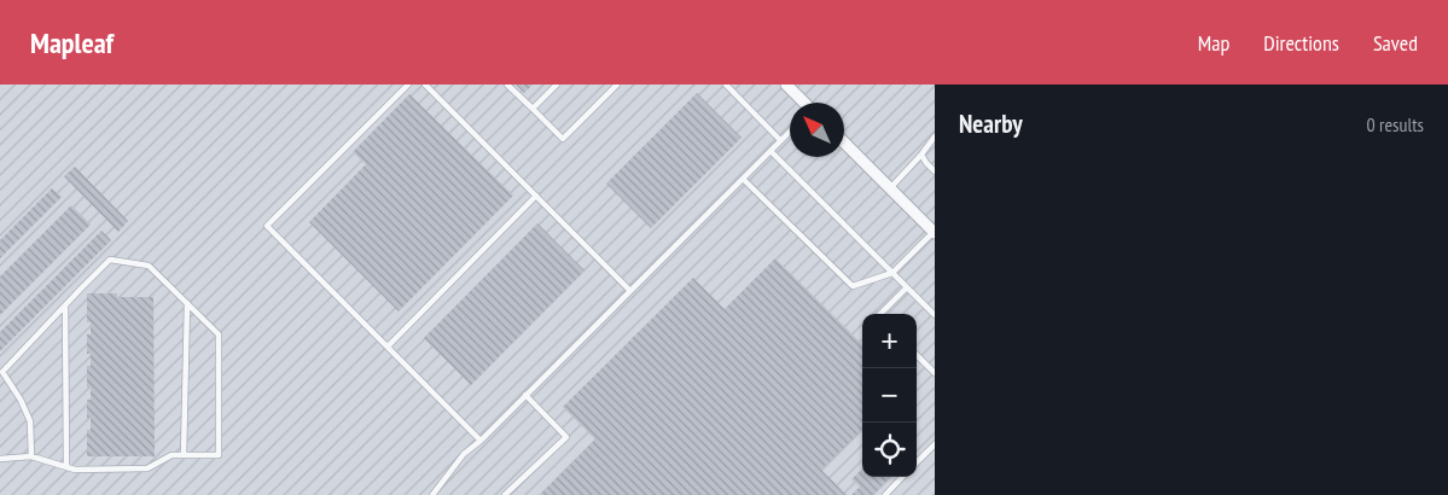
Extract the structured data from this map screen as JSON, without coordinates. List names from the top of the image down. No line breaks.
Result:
{"north":"top left","page":{"header":"Mapleaf","nav":["Map","Directions","Saved"],"heading":["Nearby","0 results"],"map_buttons":["+","−"]}}
